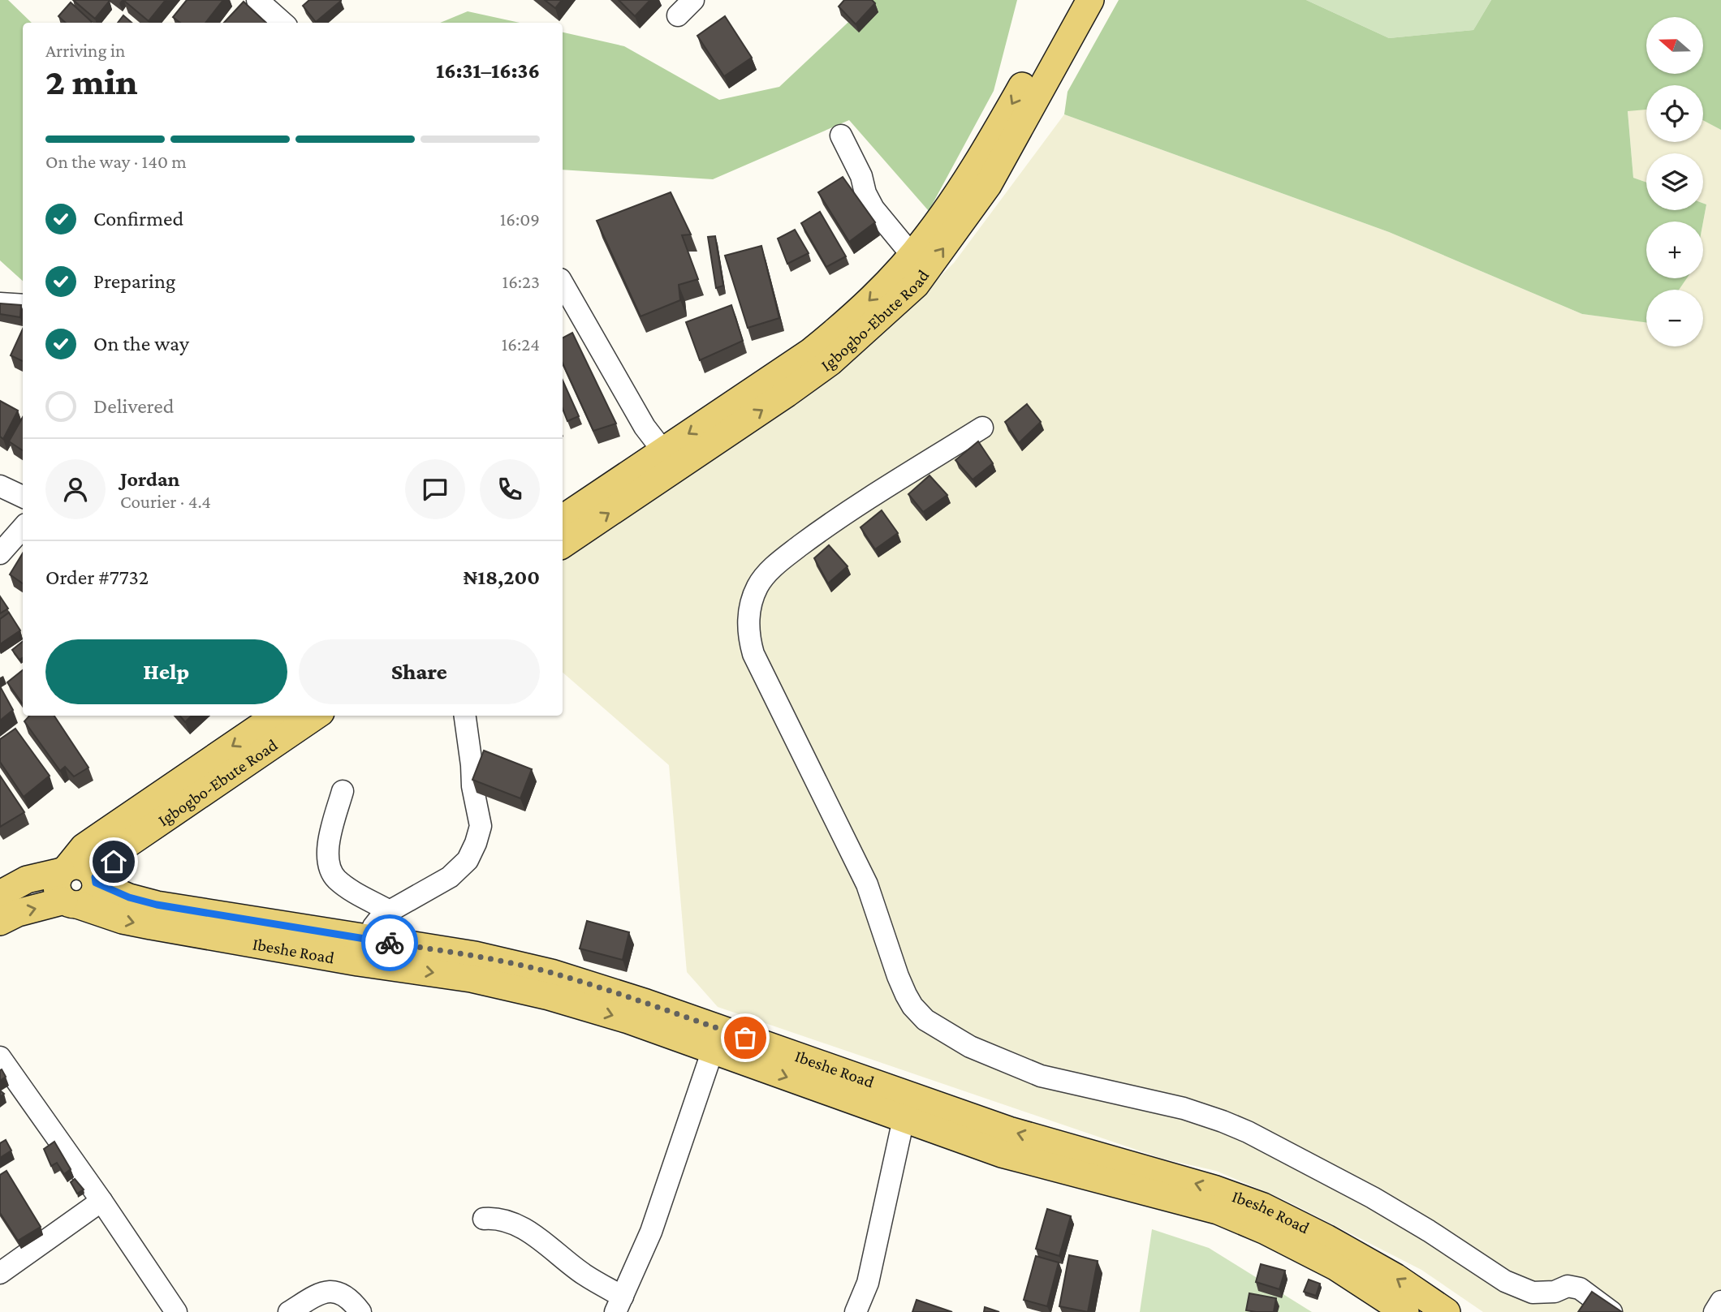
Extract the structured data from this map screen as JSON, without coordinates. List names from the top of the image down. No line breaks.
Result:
{"streets":{"main road":["Igbogbo-Ebute Road","Ibeshe Road"]},"crossings":[["Igbogbo-Ebute Road","Ibeshe Road"]],"north":"left","page":{"map_buttons":["+","−"],"heading":["2 min","Arriving in","16:31–16:36"],"panel":["Jordan","Courier · 4.4","Order #7732","₦18,200"],"bar":"On the way · 140 m","list":[["Confirmed","16:09"],["Preparing","16:23"],["On the way","16:24"],"Delivered"],"buttons":["Help","Share"]}}
